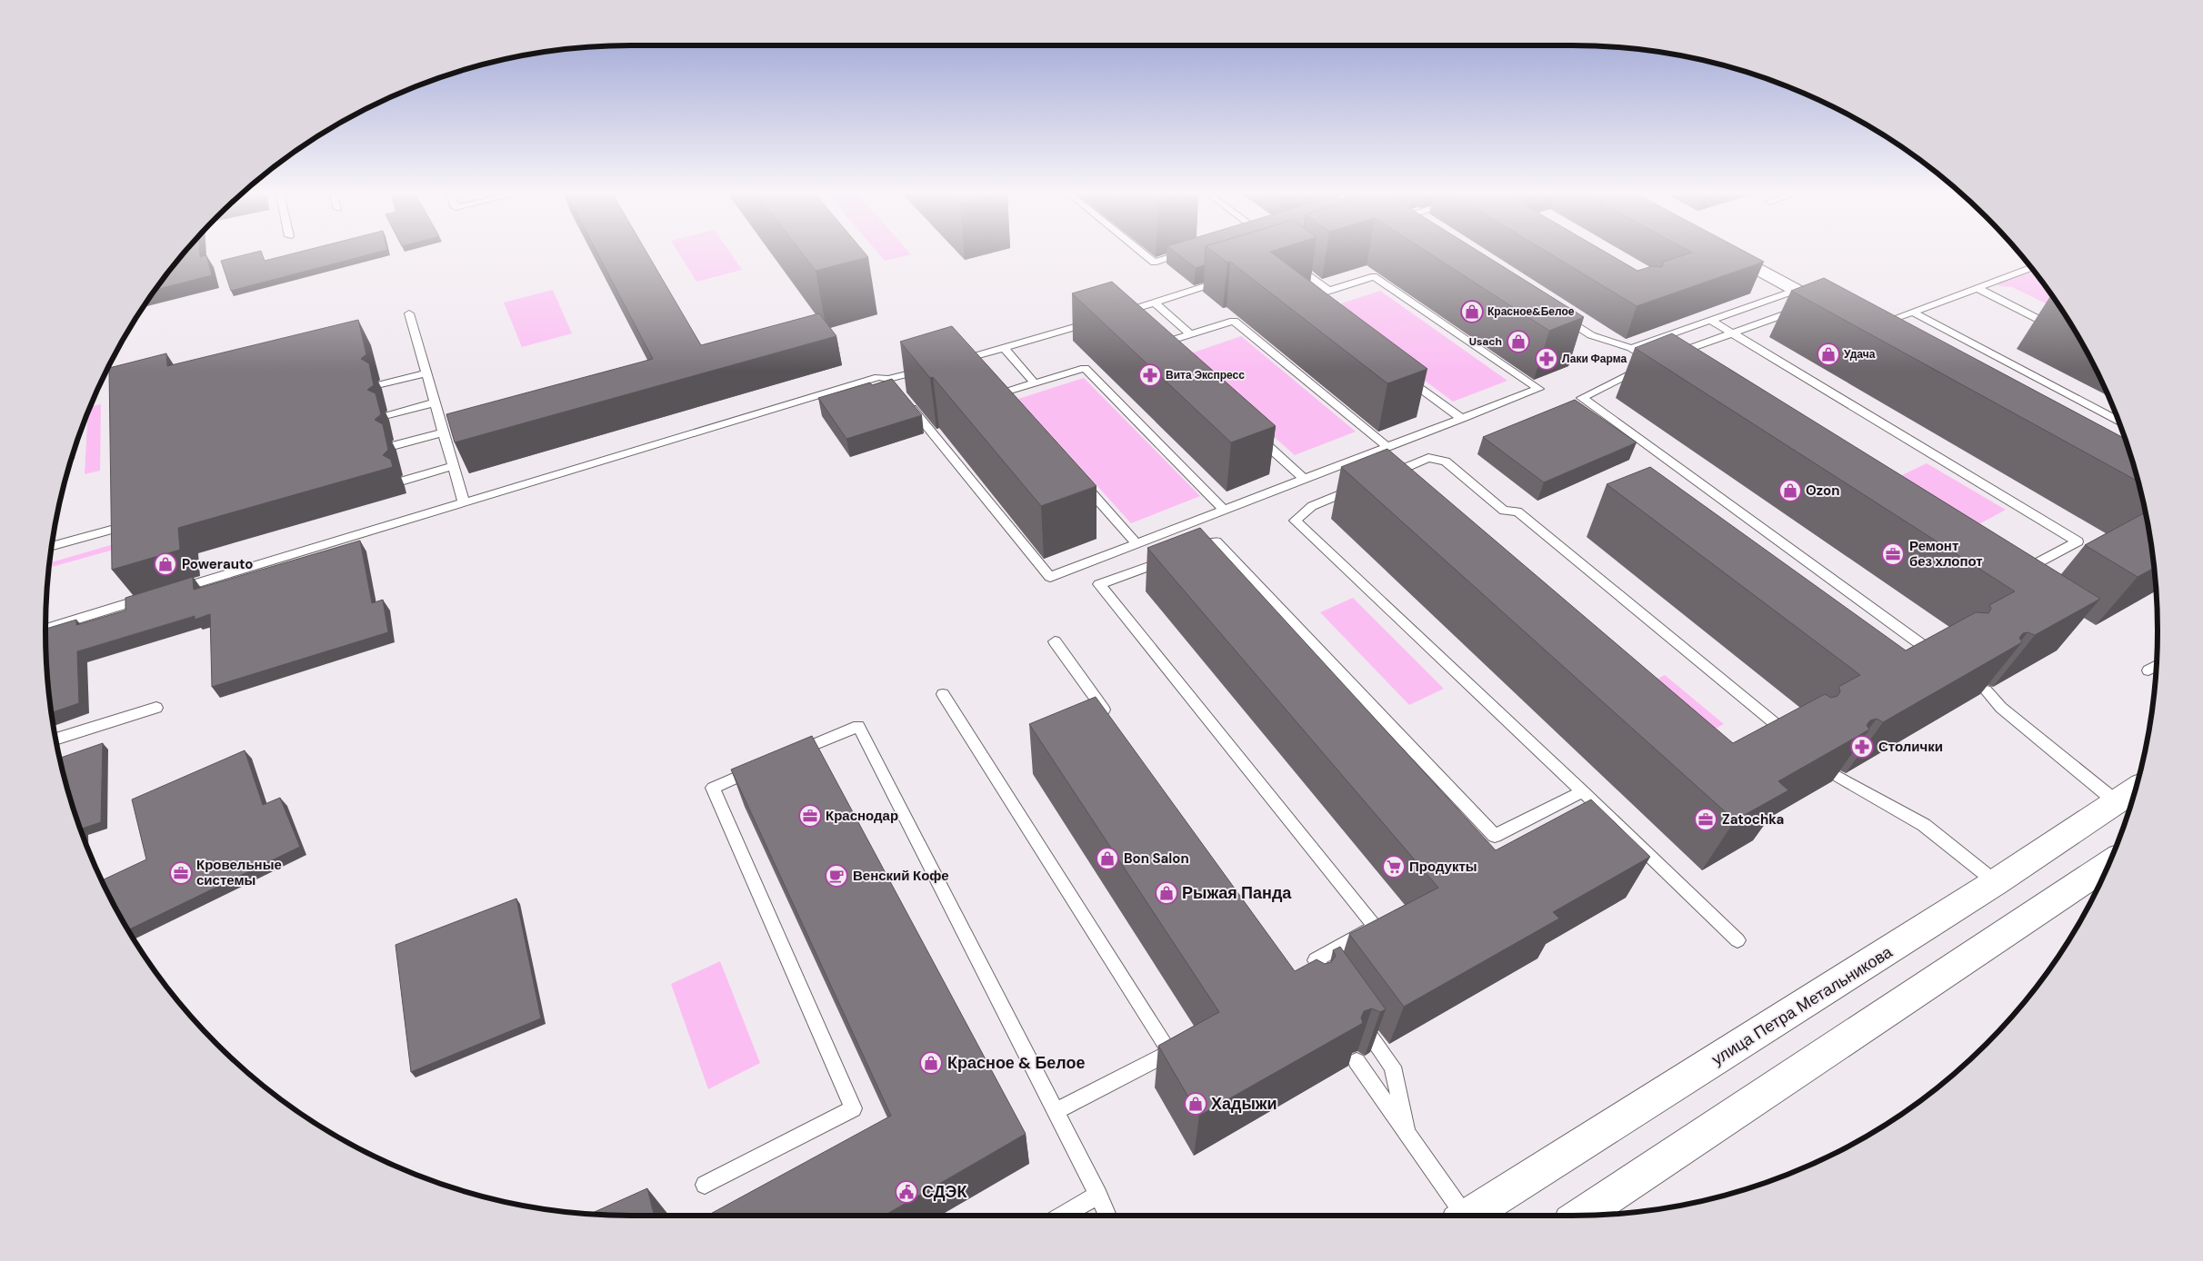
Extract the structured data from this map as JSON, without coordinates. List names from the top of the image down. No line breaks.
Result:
{"streets":{"main road":["улица Петра Метальникова"]},"places":{"shop":["Красное&Белое","Usach","Удача","Ozon","Powerauto","Bon Salon","Рыжая Панда","Красное & Белое","Хадыжи"],"pharmacy":["Лаки Фарма","Вита Экспресс","Столички"],"office":["Ремонт без хлопот","Краснодар","Zatochka","Кровельные системы"],"supermarket":["Продукты"],"cafe":["Венский Кофе"],"public building":["СДЭК"]}}
